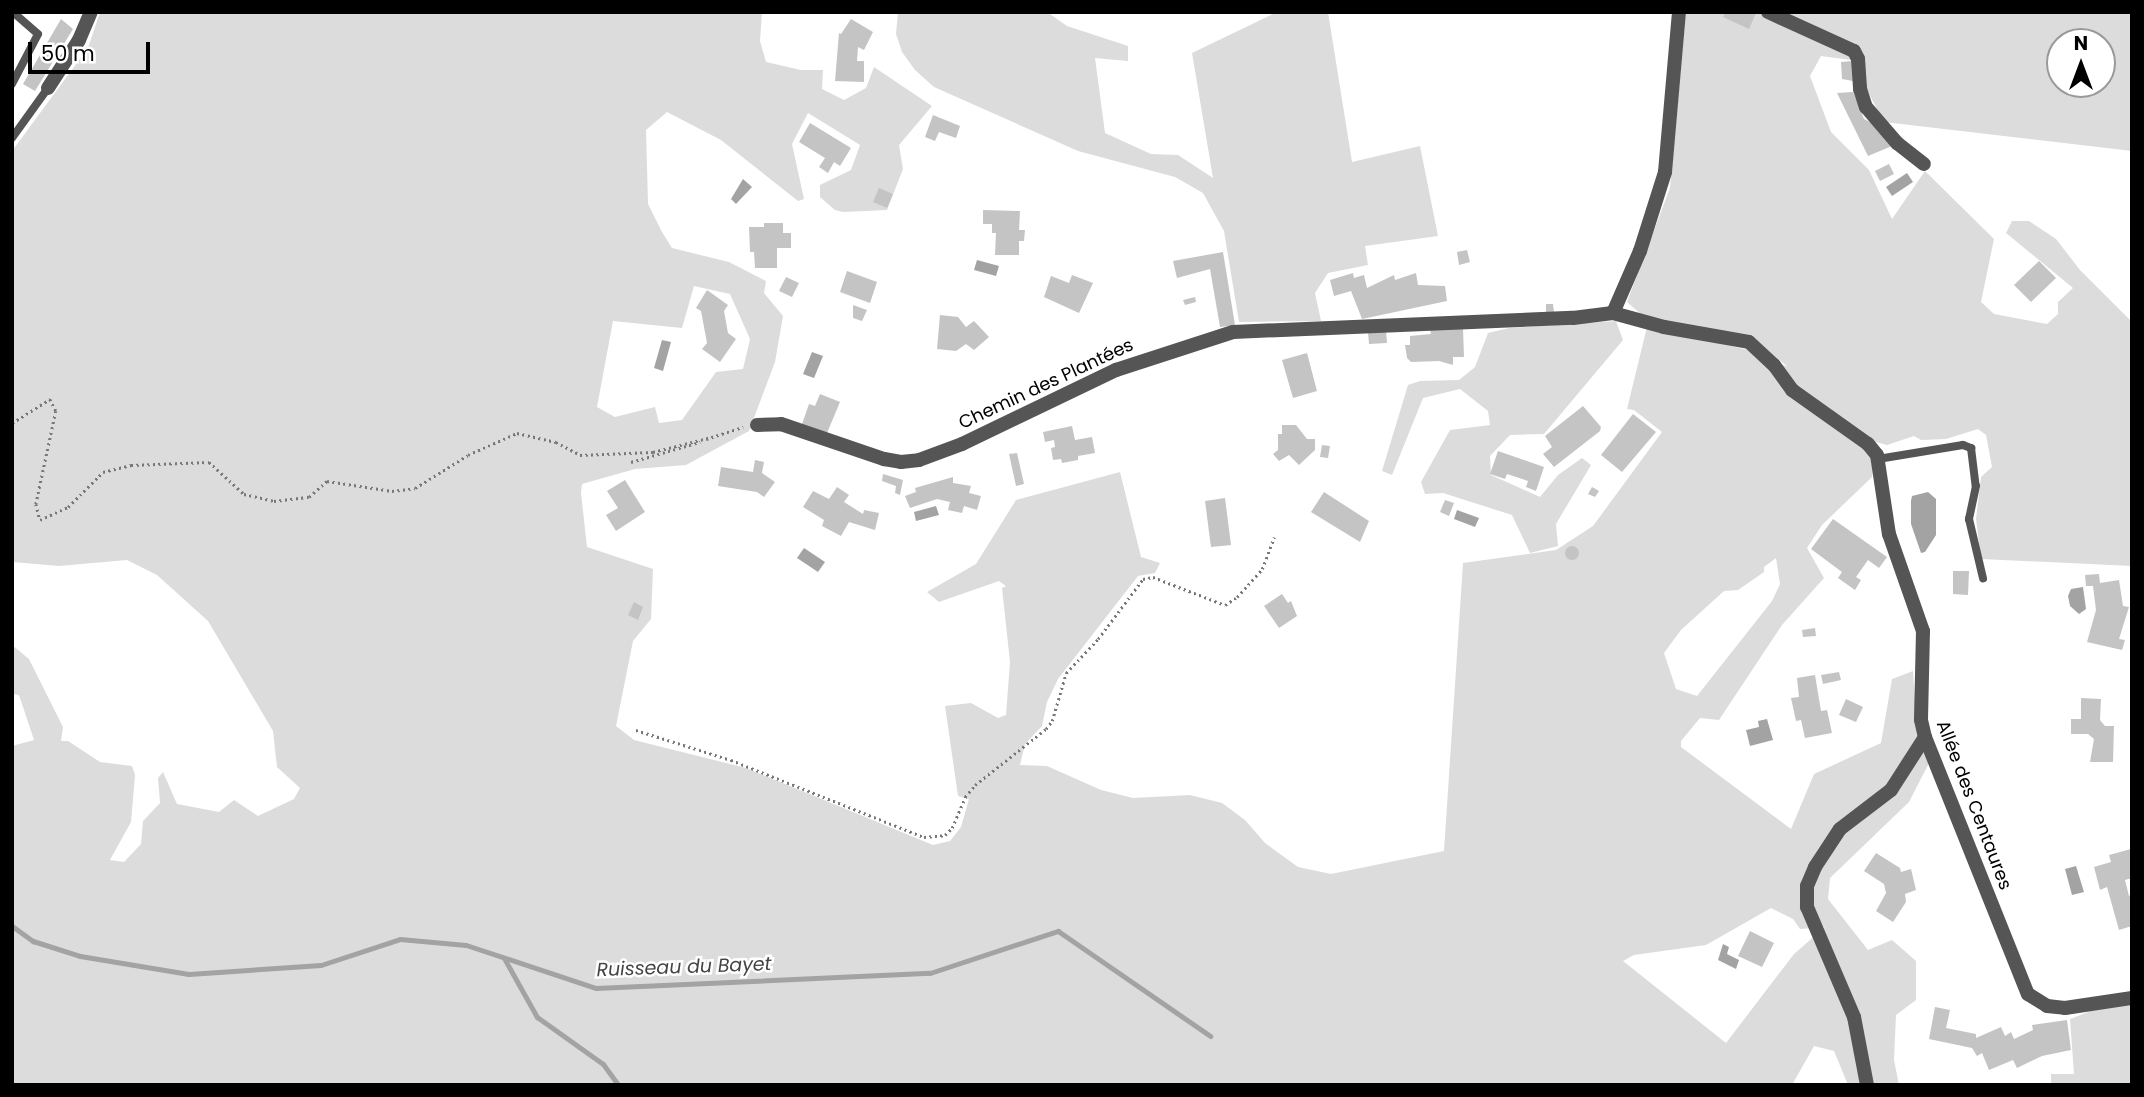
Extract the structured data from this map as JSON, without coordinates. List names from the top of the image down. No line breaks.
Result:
{"streets":{"street":["Chemin des Plantées","Allée des Centaures"]},"water":["Ruisseau du Bayet"],"scale_bar":"50 m","north":"top"}
